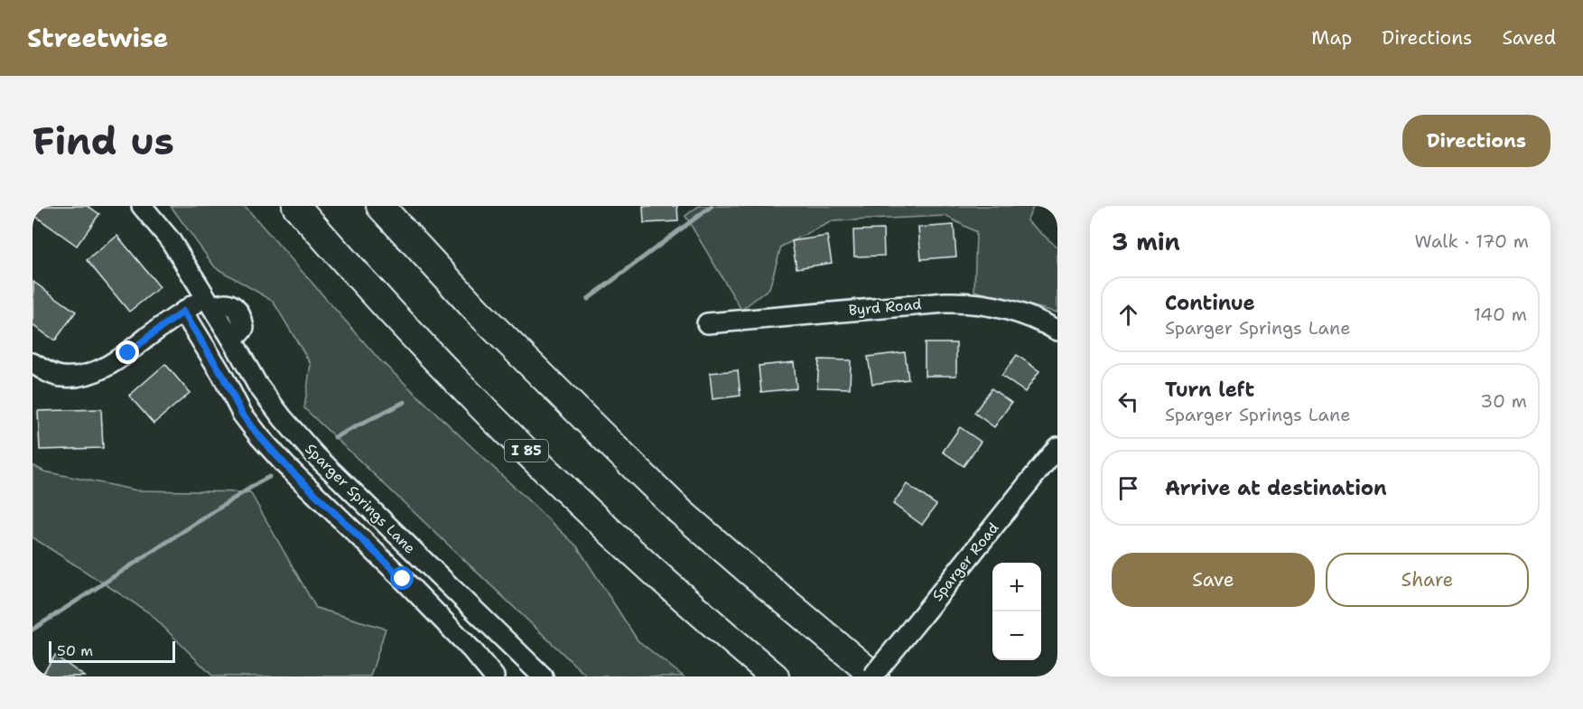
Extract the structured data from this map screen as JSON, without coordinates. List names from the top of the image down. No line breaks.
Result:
{"streets":{"highway":["I 85"],"street":["Byrd Road","Sparger Springs Lane","Sparger Road"]},"scale_bar":"50 m","page":{"header":"Streetwise","nav":["Map","Directions","Saved"],"buttons":["Directions",["Save","Share"]],"title":"Find us","heading":["3 min","Walk · 170 m"],"list":[["Continue","Sparger Springs Lane","140 m"],["Turn left","Sparger Springs Lane","30 m"],"Arrive at destination"],"map_buttons":["+","−"],"scale":"50 m"}}
